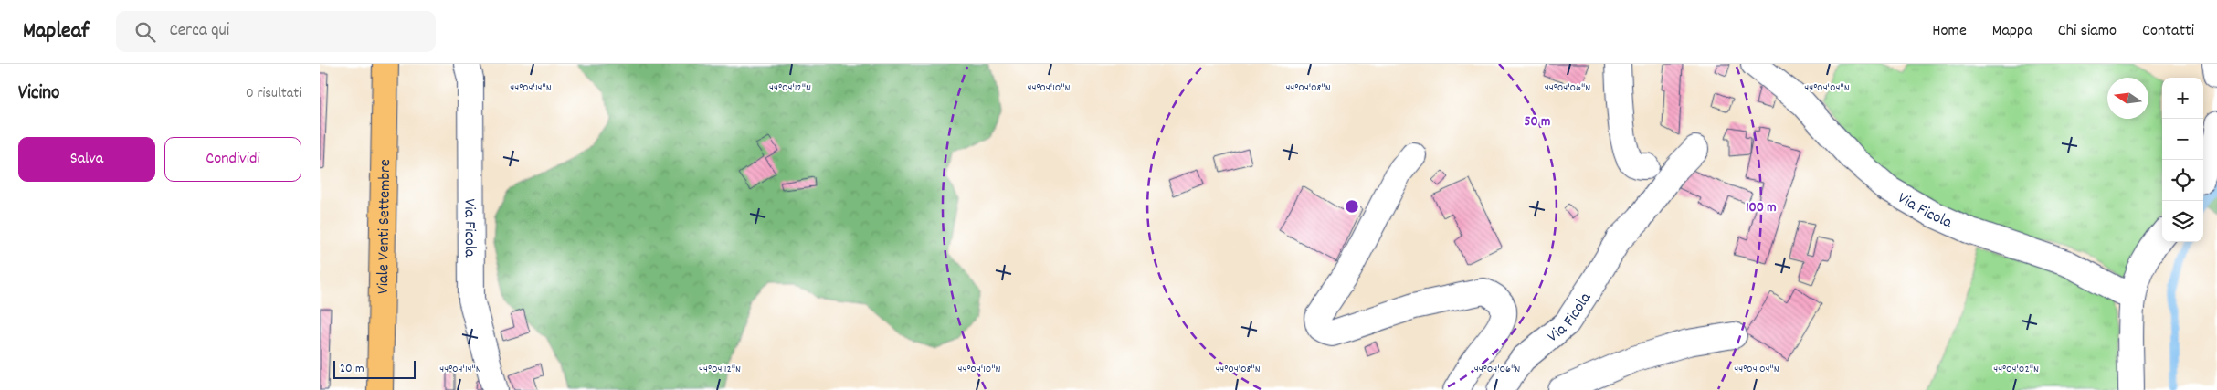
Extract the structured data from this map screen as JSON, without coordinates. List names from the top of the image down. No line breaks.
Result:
{"streets":{"main road":["Viale Venti Settembre"],"street":["Via Ficola"]},"scale_bar":"20 m","north":"left","page":{"header":"Mapleaf","search":"Cerca qui","nav":["Home","Mappa","Chi siamo","Contatti"],"heading":["Vicino","0 risultati"],"map_buttons":["+","−"],"buttons":["Salva","Condividi"],"scale":"20 m"},"coordinates":["44°04'14\"N","44°04'12\"N","44°04'10\"N","44°04'08\"N","44°04'06\"N","44°04'04\"N","44°04'02\"N"],"rings":["50 m","100 m"]}
